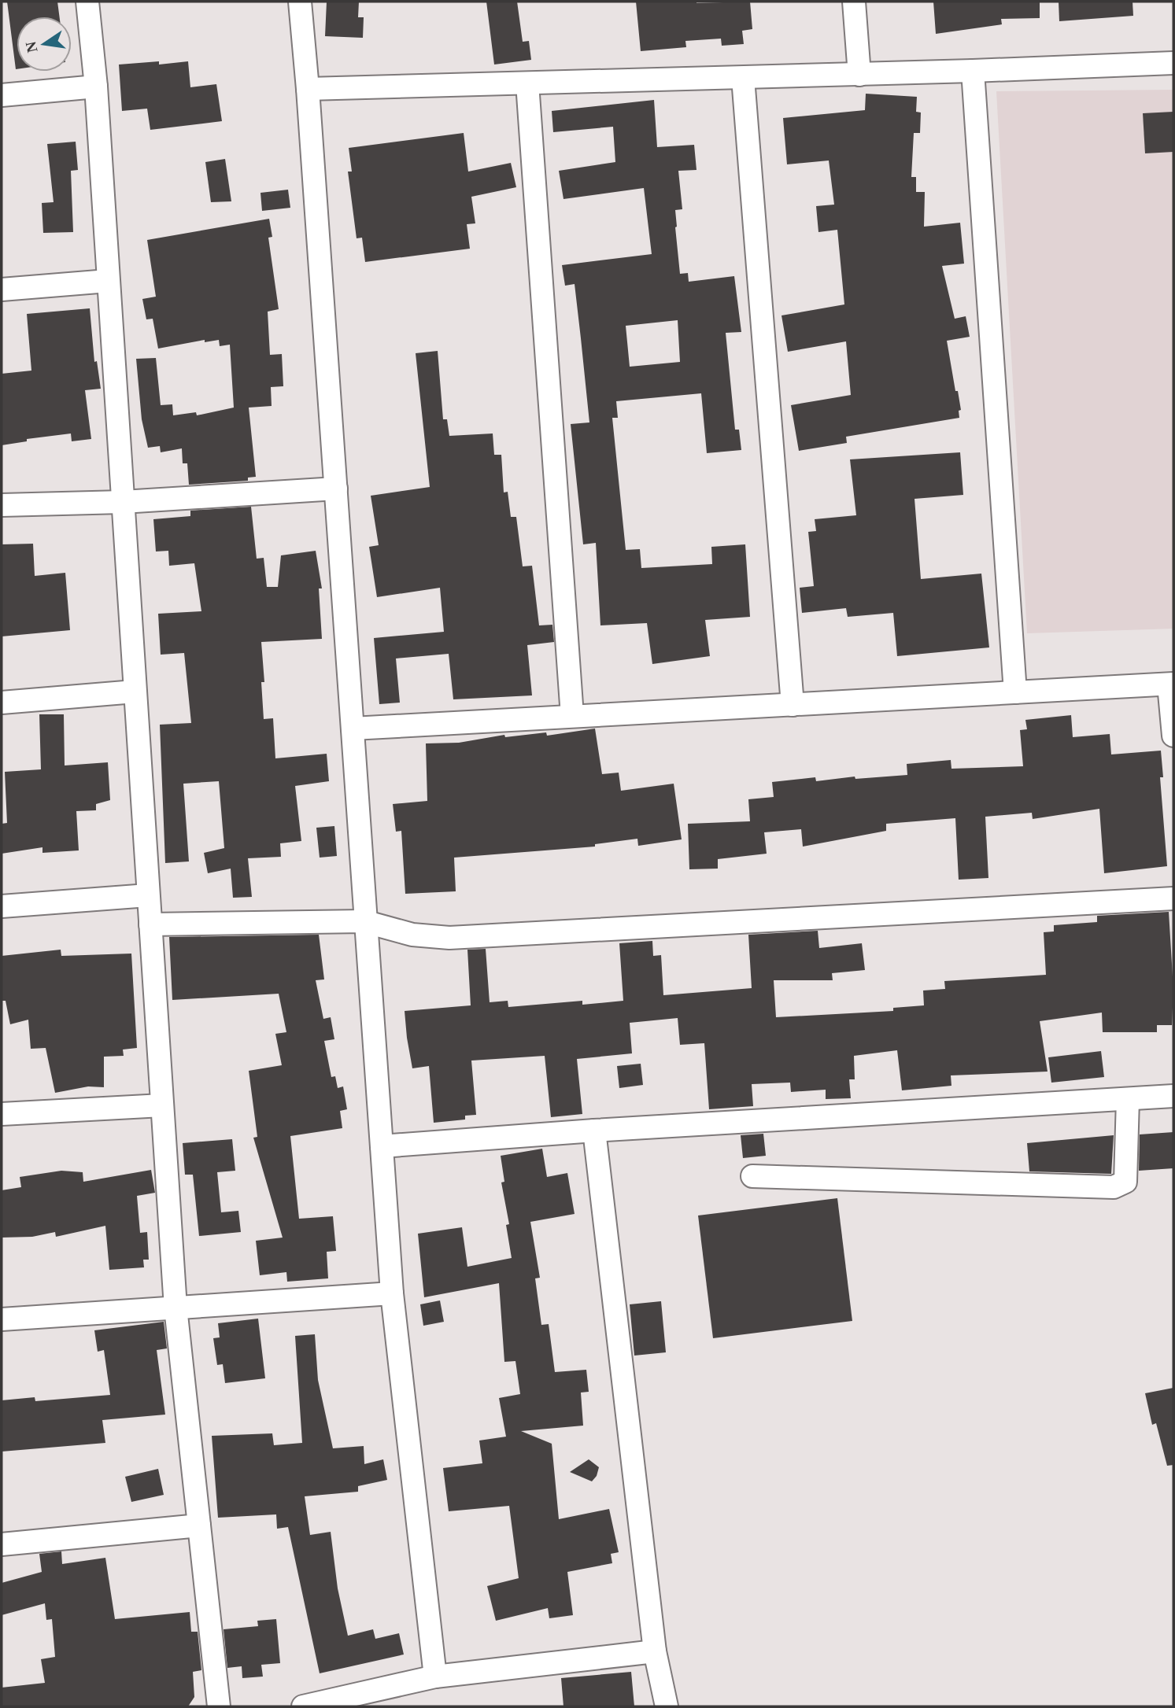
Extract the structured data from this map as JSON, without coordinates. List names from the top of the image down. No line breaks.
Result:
{"north":"left"}
